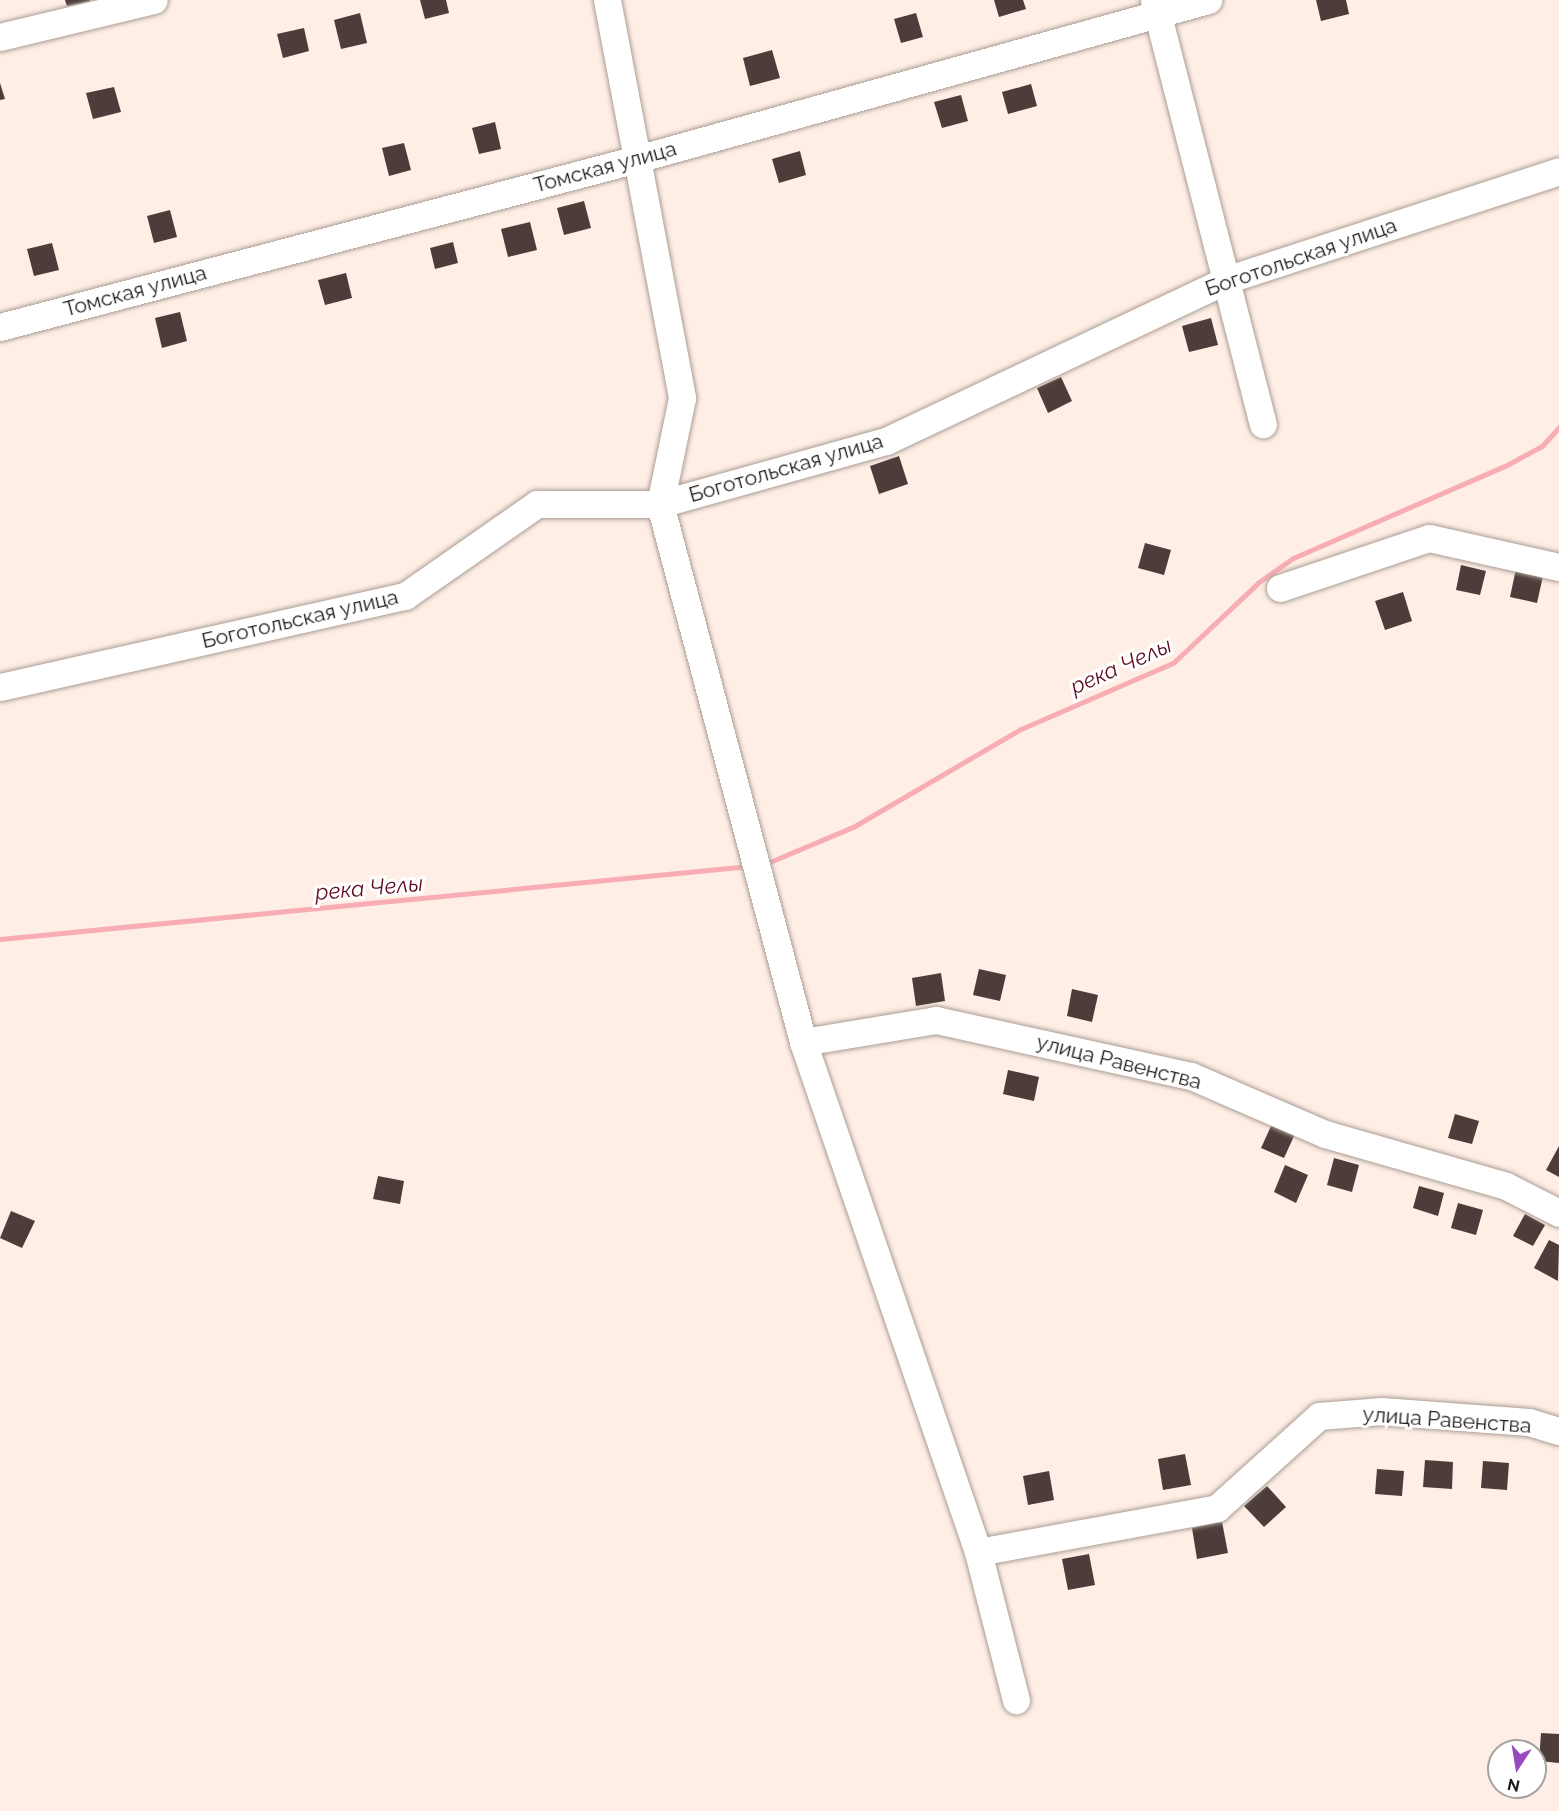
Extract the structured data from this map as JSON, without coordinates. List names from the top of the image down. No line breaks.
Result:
{"streets":{"street":["Томская улица","Боготольская улица","улица Равенства"]},"water":["река Челы"],"north":"bottom"}
